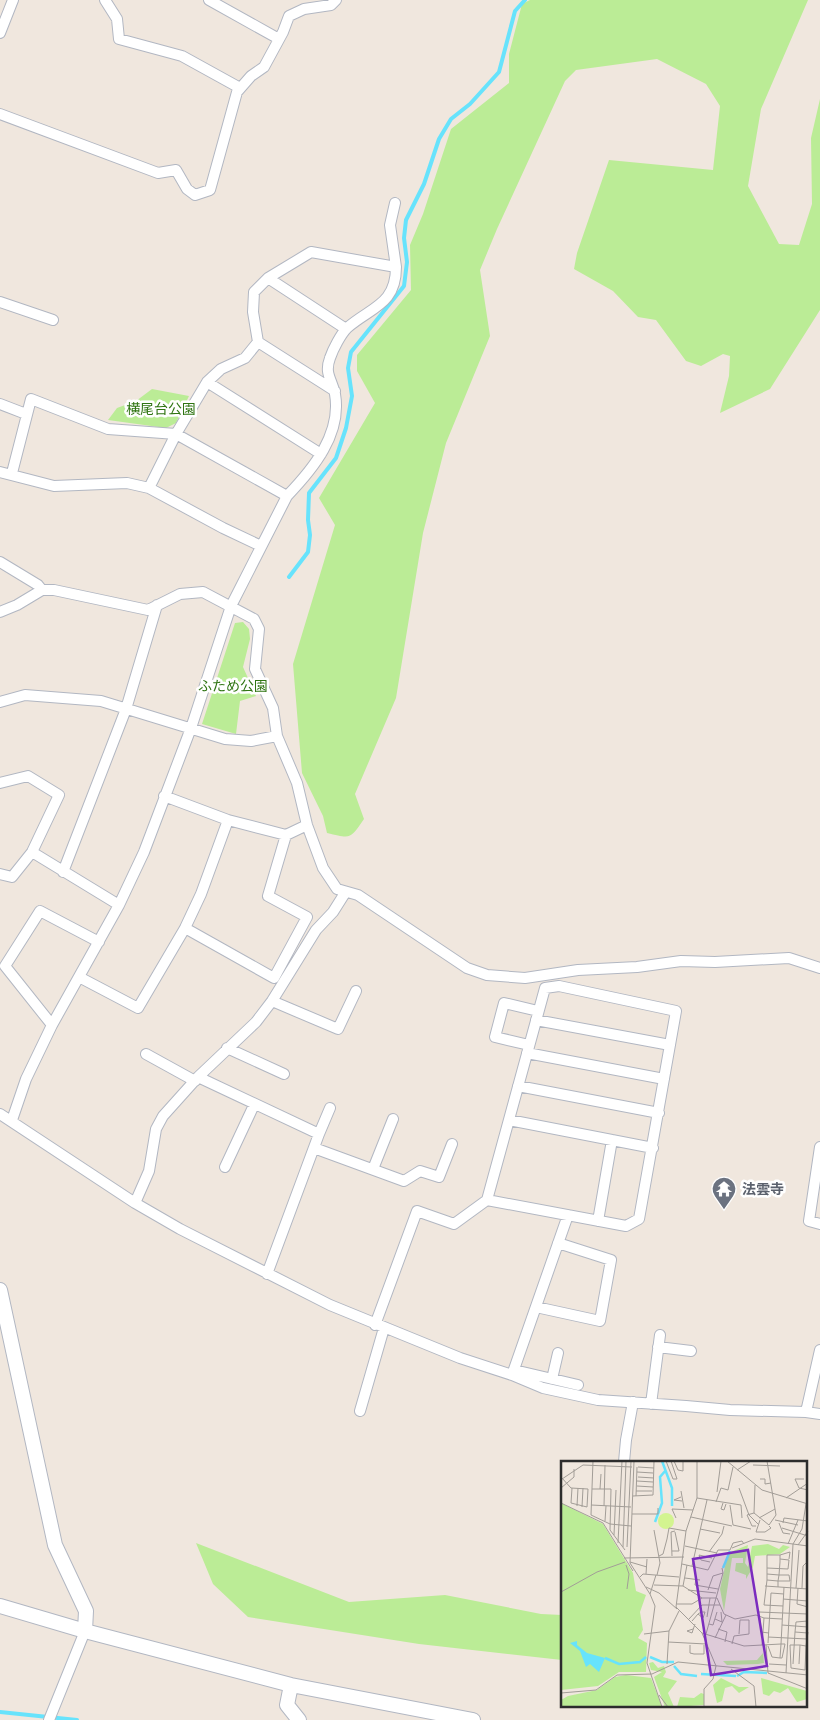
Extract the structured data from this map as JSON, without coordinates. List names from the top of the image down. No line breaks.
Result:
{"parks":["横尾台公園","ふため公園"],"places":{"temple":["法雲寺"]}}
